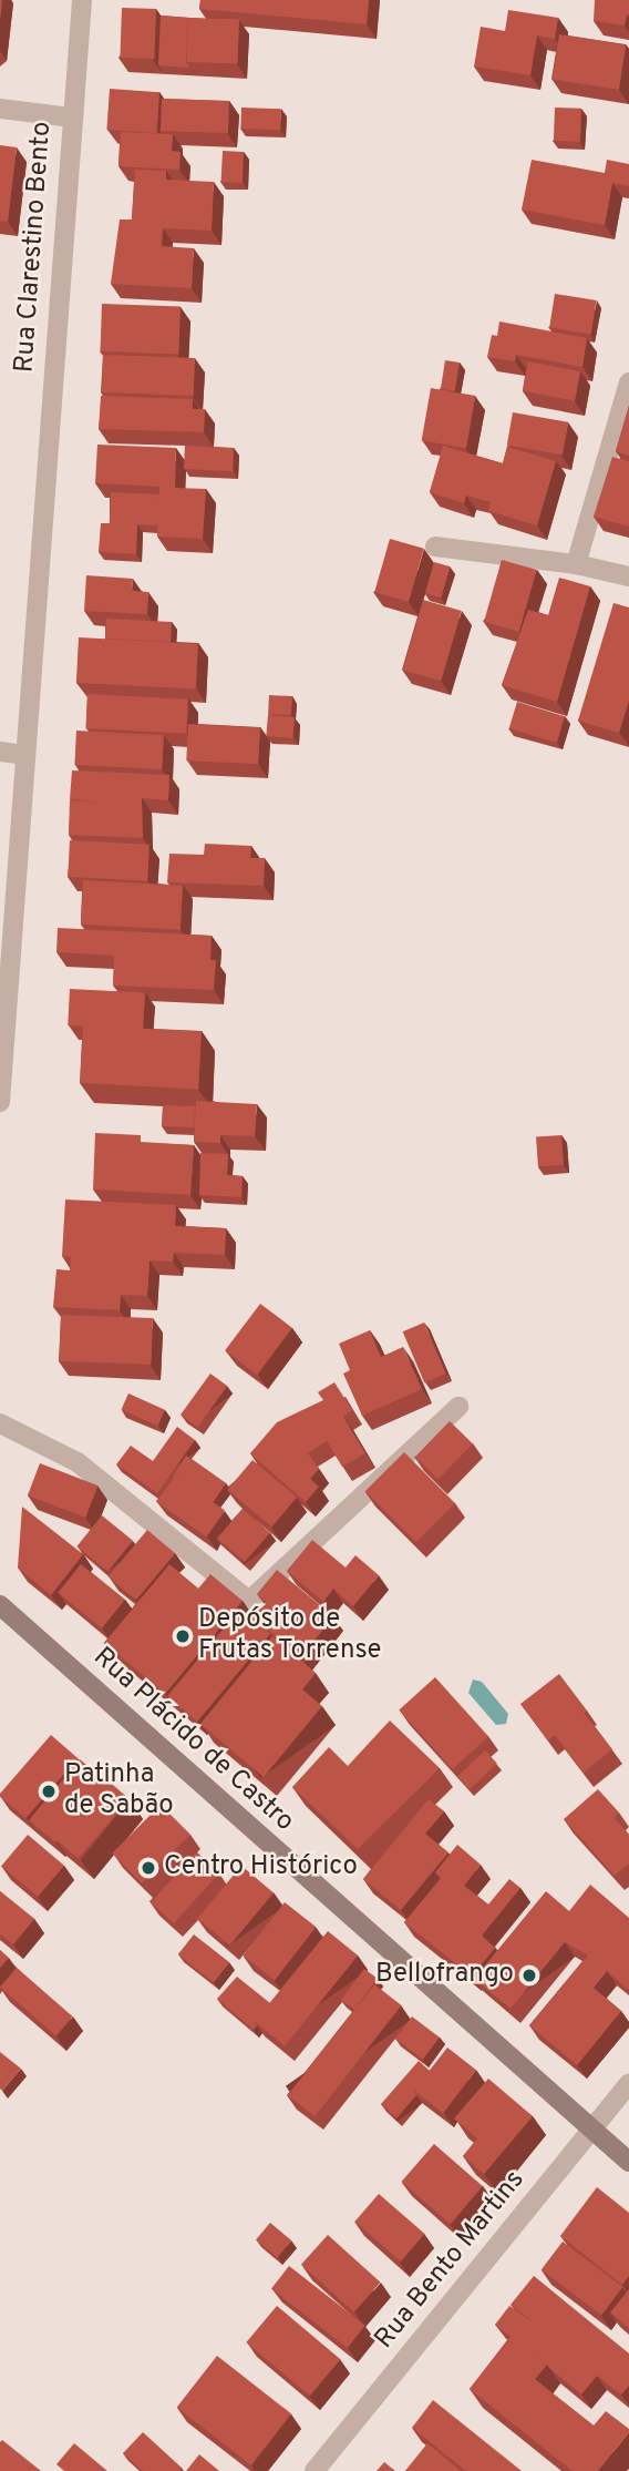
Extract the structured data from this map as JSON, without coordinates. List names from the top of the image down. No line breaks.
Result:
{"streets":{"main road":["Rua Plácido de Castro"],"street":["Rua Clarestino Bento","Rua Bento Martins"]},"crossings":[["Rua Plácido de Castro","Rua Bento Martins"]],"places":["Depósito de Frutas Torrense","Patinha de Sabão","Centro Histórico","Bellofrango"]}
